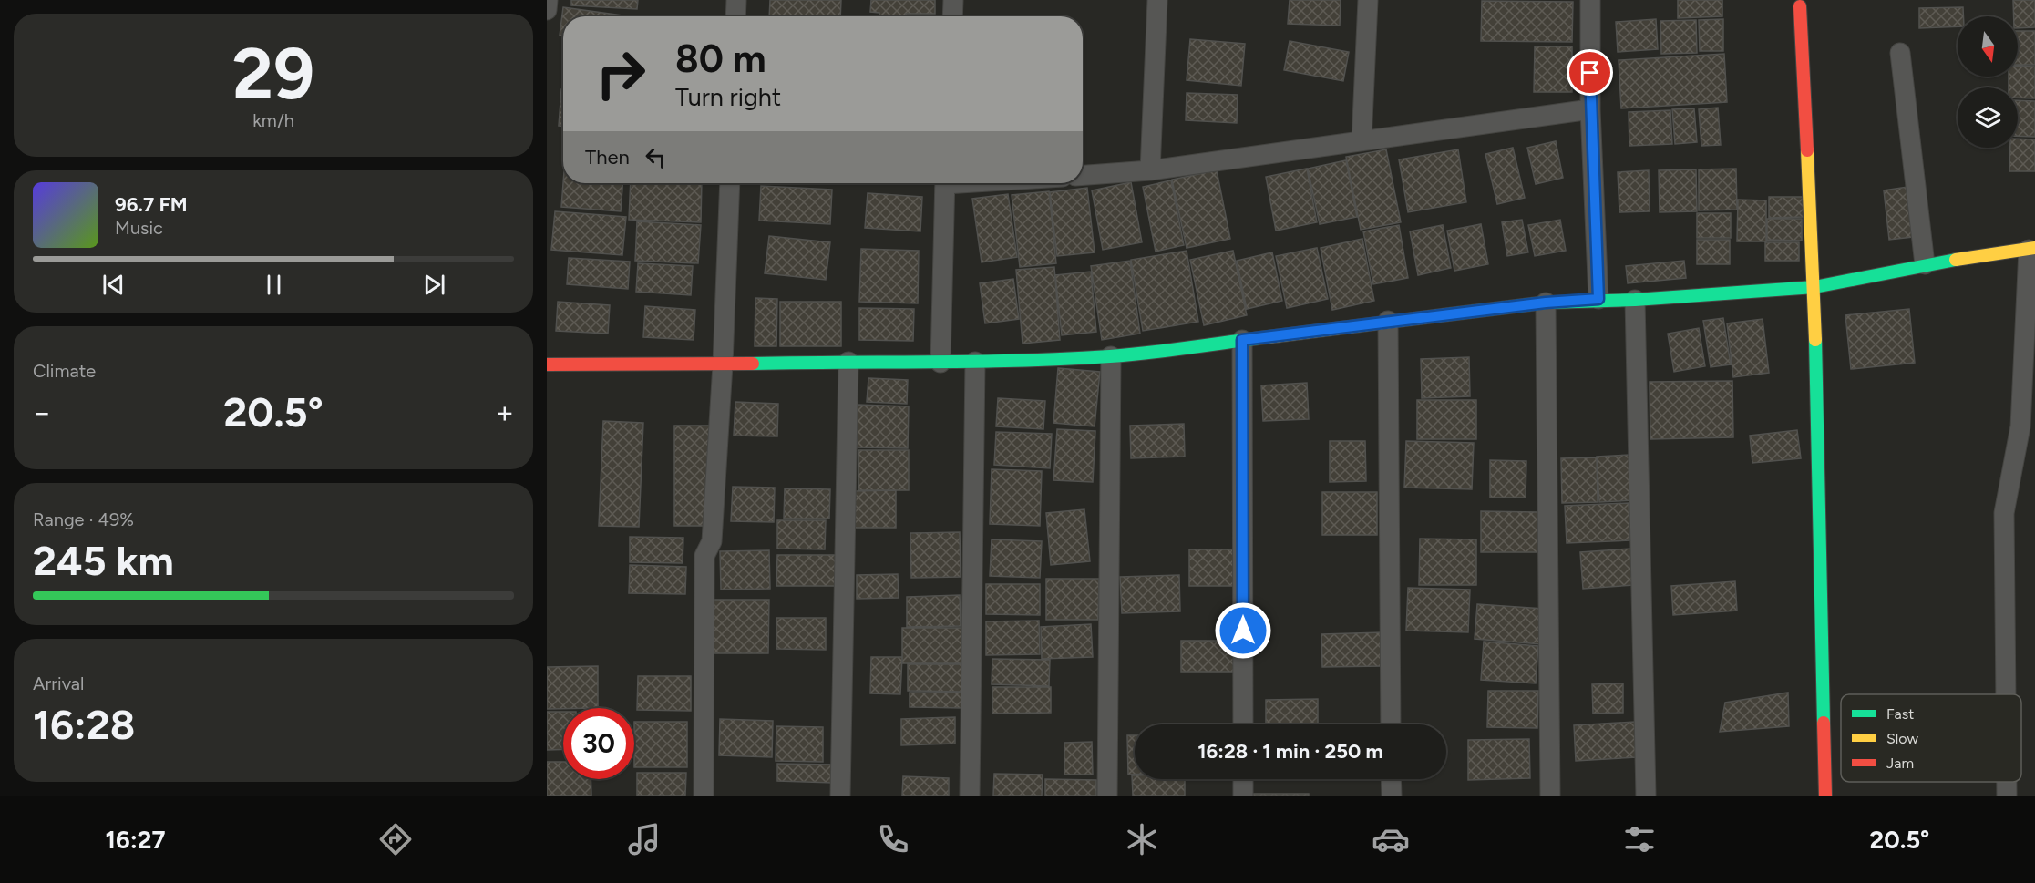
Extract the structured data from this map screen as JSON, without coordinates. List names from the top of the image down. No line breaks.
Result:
{"legend":["Fast","Slow","Jam"],"north":"bottom","page":{"tile":[["29","km/h"],"Climate",["Range · 49%","245 km"],["Arrival","16:28"]],"turn":["80 m","Turn right"],"then":"Then","song":["96.7 FM","Music"],"heat":["−","20.5°","+"],"limit":"30","trip":"16:28 · 1 min · 250 m","tabs":["16:27","20.5°"]}}
